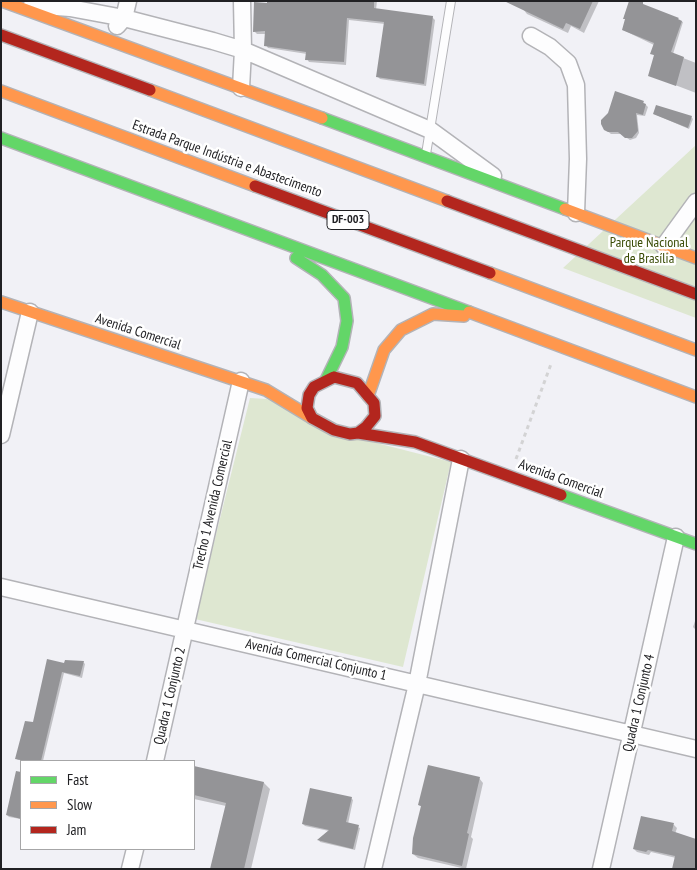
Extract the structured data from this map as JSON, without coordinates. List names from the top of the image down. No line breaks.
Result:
{"streets":{"main road":["Estrada Parque Indústria e Abastecimento","DF-003","Avenida Comercial"],"street":["Trecho 1 Avenida Comercial","Avenida Comercial Conjunto 1","Quadra 1 Conjunto 2","Quadra 1 Conjunto 4"]},"crossings":[["Avenida Comercial","Trecho 1 Avenida Comercial"],["Avenida Comercial","Quadra 1 Conjunto 4"],["Trecho 1 Avenida Comercial","Avenida Comercial Conjunto 1"],["Trecho 1 Avenida Comercial","Quadra 1 Conjunto 2"],["Avenida Comercial Conjunto 1","Quadra 1 Conjunto 2"],["Avenida Comercial Conjunto 1","Quadra 1 Conjunto 4"]],"parks":["Parque Nacional de Brasília"],"legend":["Fast","Slow","Jam"]}
